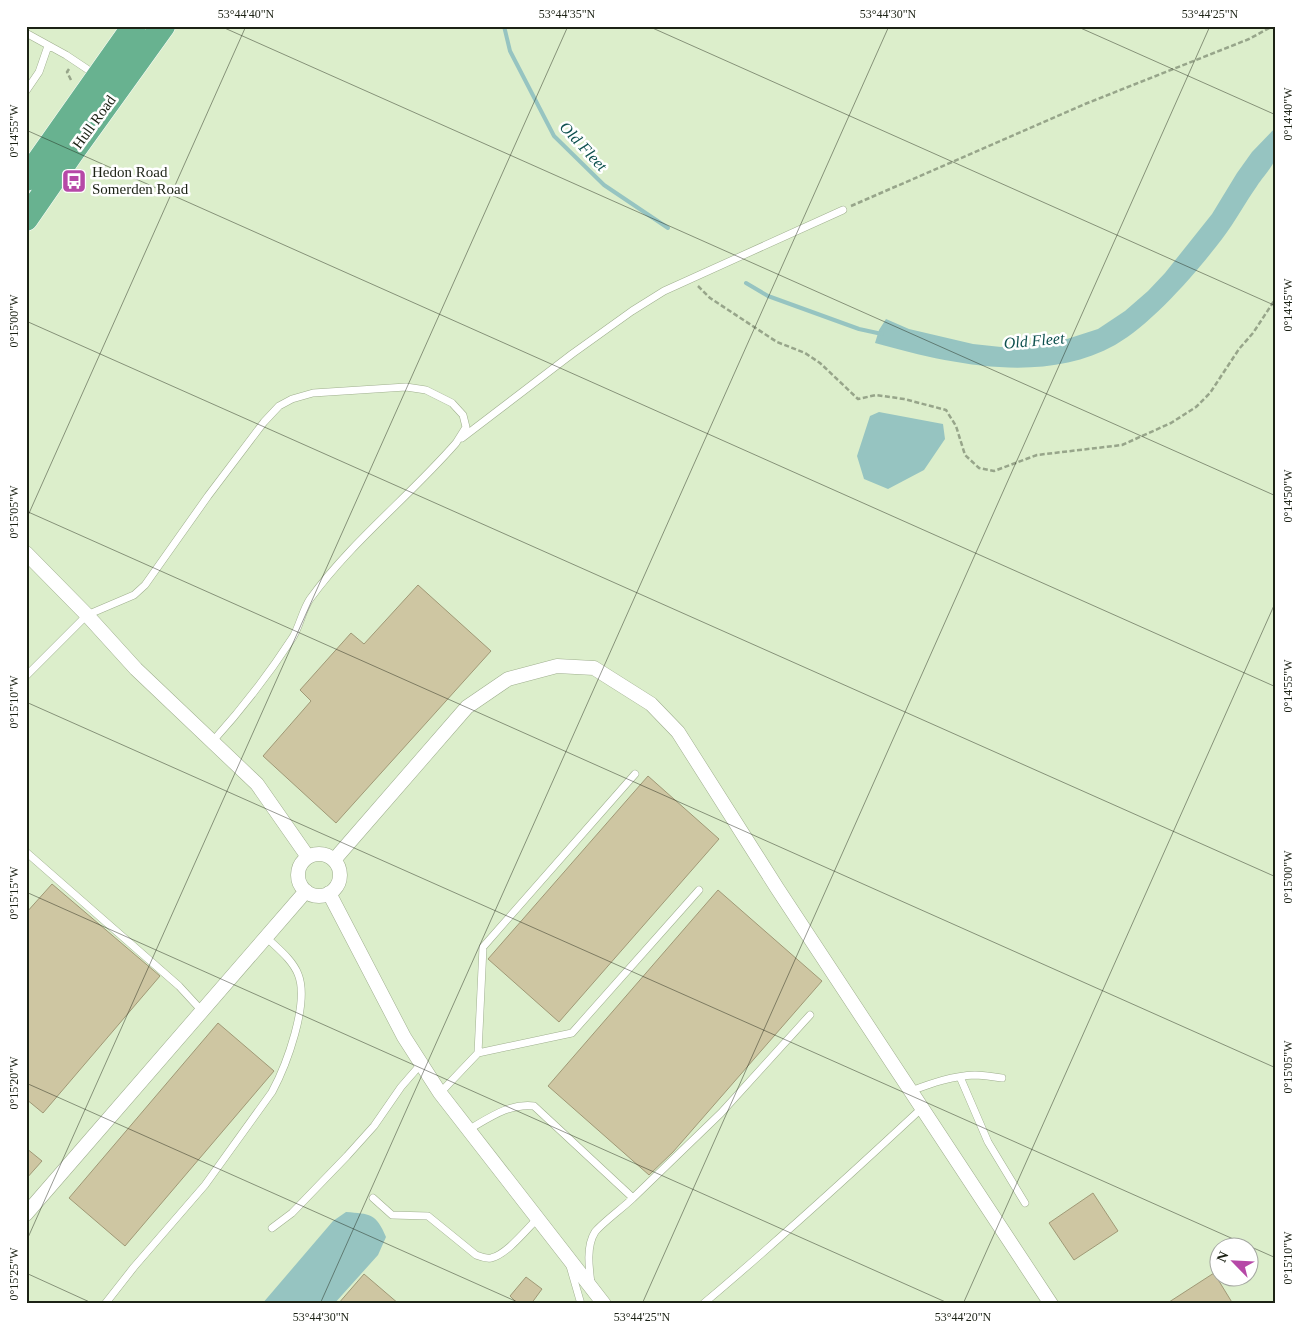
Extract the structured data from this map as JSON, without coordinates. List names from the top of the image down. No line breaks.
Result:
{"streets":{"highway":["Hull Road"]},"water":["Old Fleet"],"places":{"bus stop":["Hedon Road Somerden Road"]},"north":"top left","coordinates":["53°44'40\"N","53°44'35\"N","53°44'30\"N","53°44'25\"N","0°14'40\"W","0°14'55\"W","0°14'45\"W","0°15'00\"W","0°14'50\"W","0°15'05\"W","0°15'10\"W","0°15'15\"W","0°15'20\"W","0°15'25\"W","53°44'20\"N"]}
